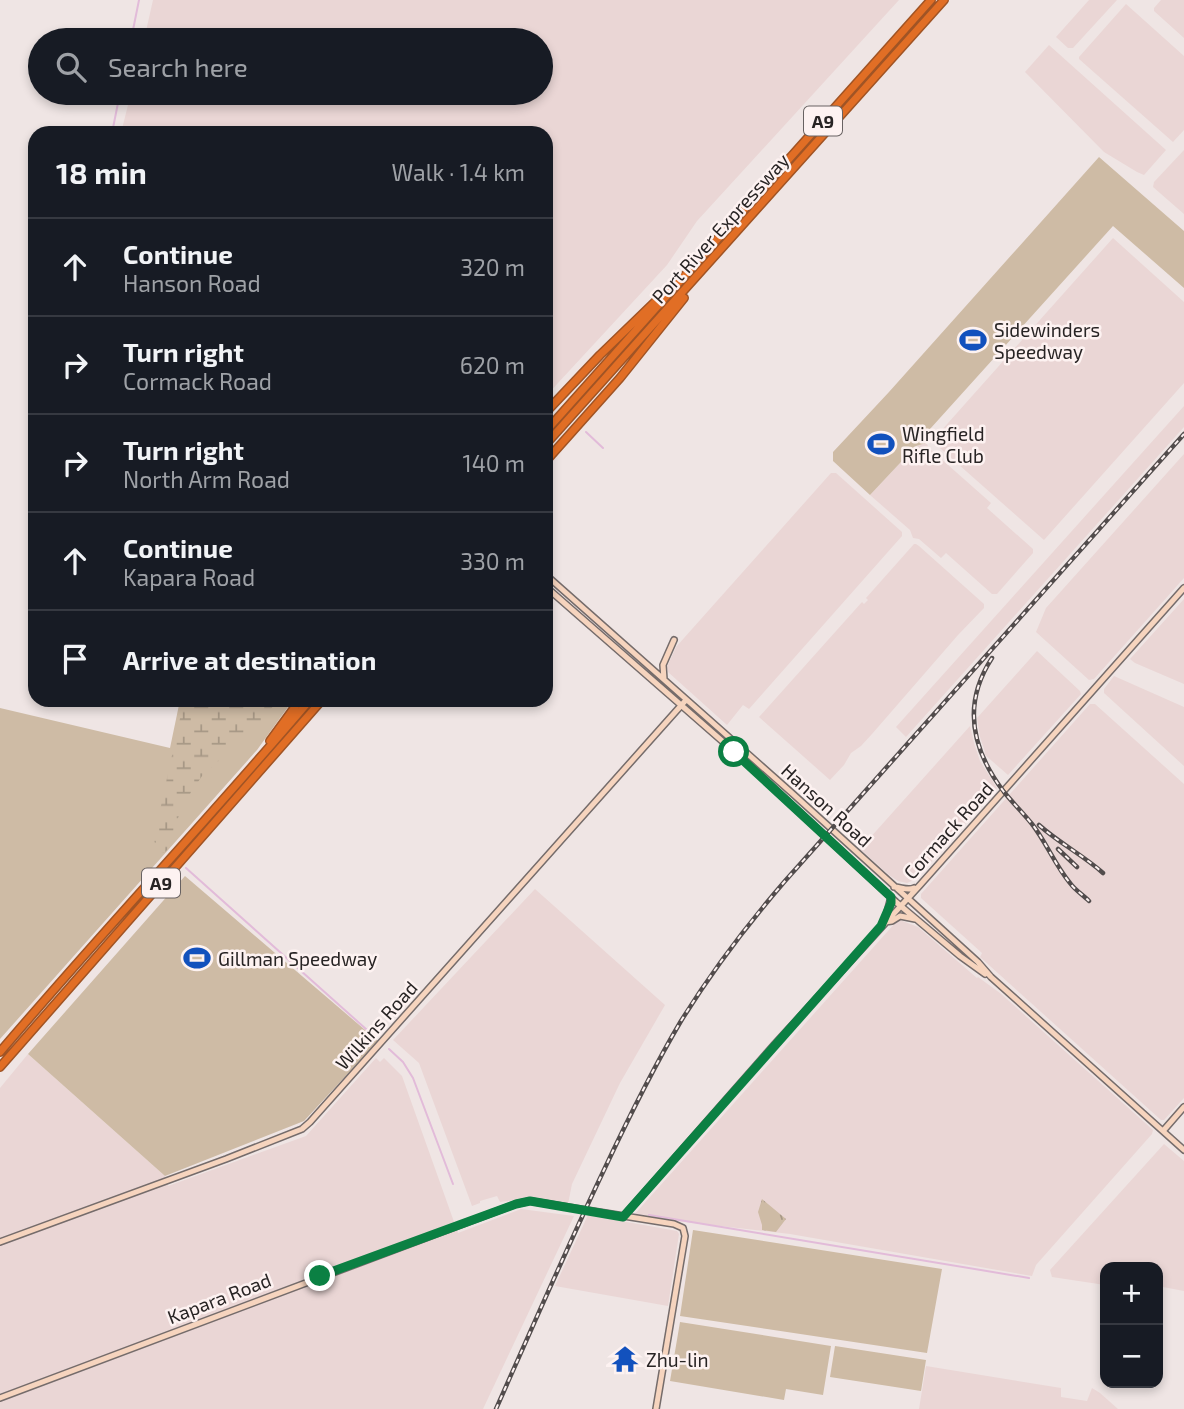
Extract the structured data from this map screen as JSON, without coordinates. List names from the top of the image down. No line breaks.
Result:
{"streets":{"highway":["A9","Port River Expressway"],"street":["Hanson Road","Cormack Road","Wilkins Road","Kapara Road"]},"crossings":[["Hanson Road","Cormack Road"],["Hanson Road","Wilkins Road"],["Cormack Road","Kapara Road"]],"places":{"sports":["Sidewinders Speedway","Wingfield Rifle Club","Gillman Speedway"],"temple":["Zhu-lin"]},"page":{"search":"Search here","heading":["18 min","Walk · 1.4 km"],"list":[["Continue","Hanson Road","320 m"],["Turn right","Cormack Road","620 m"],["Turn right","North Arm Road","140 m"],["Continue","Kapara Road","330 m"],"Arrive at destination"],"map_buttons":["+","−"]}}
